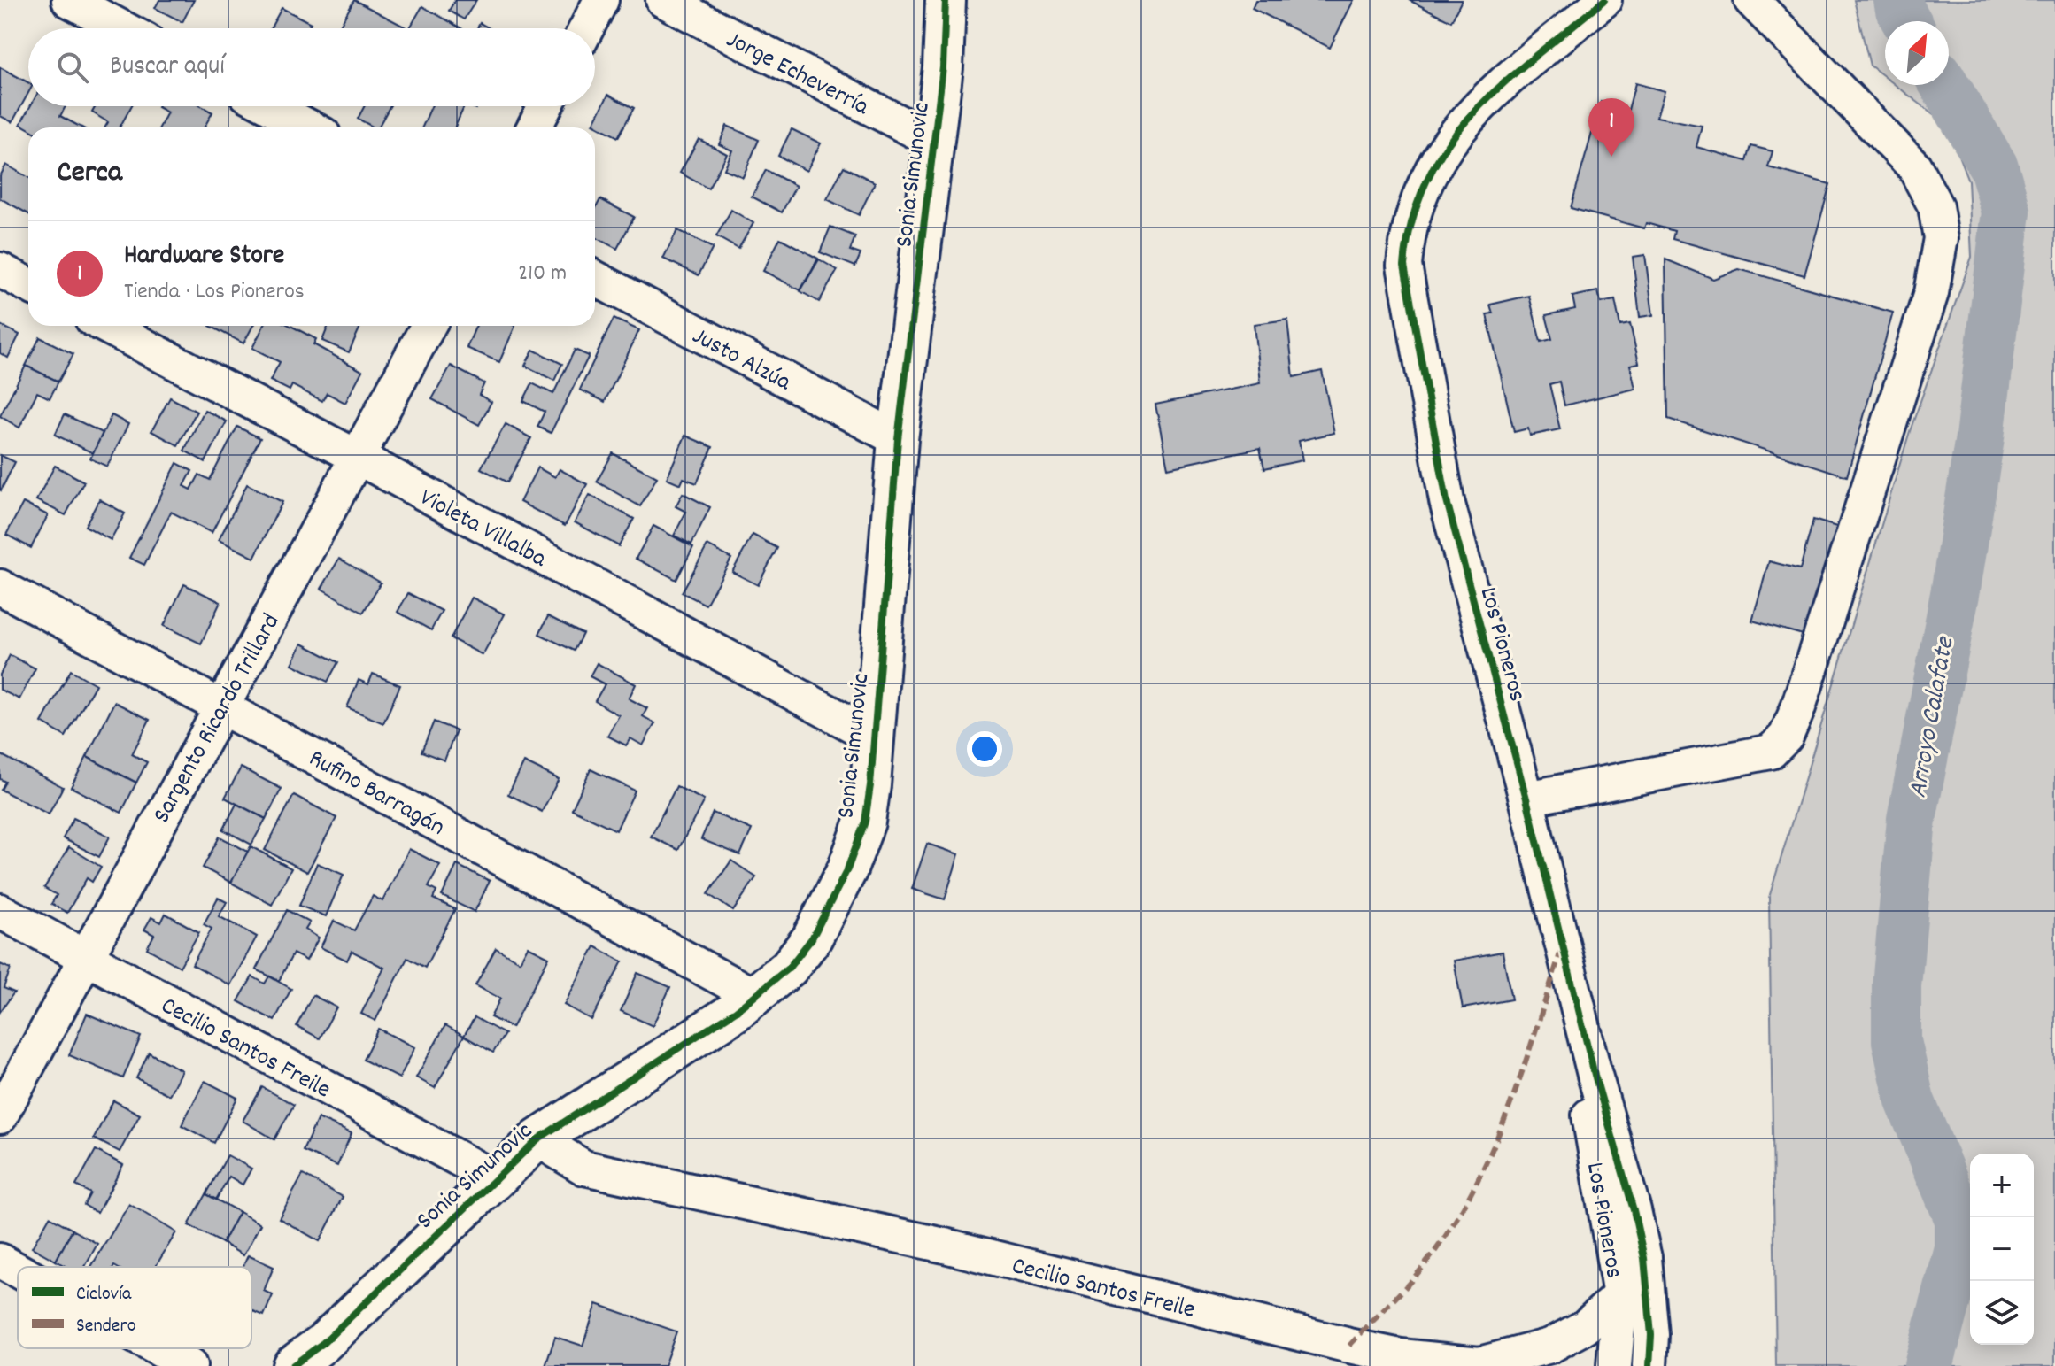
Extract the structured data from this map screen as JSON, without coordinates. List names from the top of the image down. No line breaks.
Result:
{"streets":{"street":["Jorge Echeverría","Sonia Simunovic","Justo Alzúa","Violeta Villalba","Los Pioneros","Sargento Ricardo Trillard","Rufino Barragán","Cecilio Santos Freile"]},"crossings":[["Jorge Echeverría","Sonia Simunovic"],["Sonia Simunovic","Justo Alzúa"],["Sonia Simunovic","Violeta Villalba"],["Sonia Simunovic","Rufino Barragán"],["Sonia Simunovic","Cecilio Santos Freile"],["Violeta Villalba","Sargento Ricardo Trillard"],["Los Pioneros","Cecilio Santos Freile"],["Sargento Ricardo Trillard","Rufino Barragán"],["Sargento Ricardo Trillard","Cecilio Santos Freile"]],"water":["Arroyo Calafate"],"legend":["Ciclovía","Sendero"],"north":"top right","page":{"search":"Buscar aquí","pins":"1","heading":"Cerca","list":[{"mark":"1","name":"Hardware Store","note":"Tienda · Los Pioneros","value":"210 m"}],"map_buttons":["+","−"]}}
